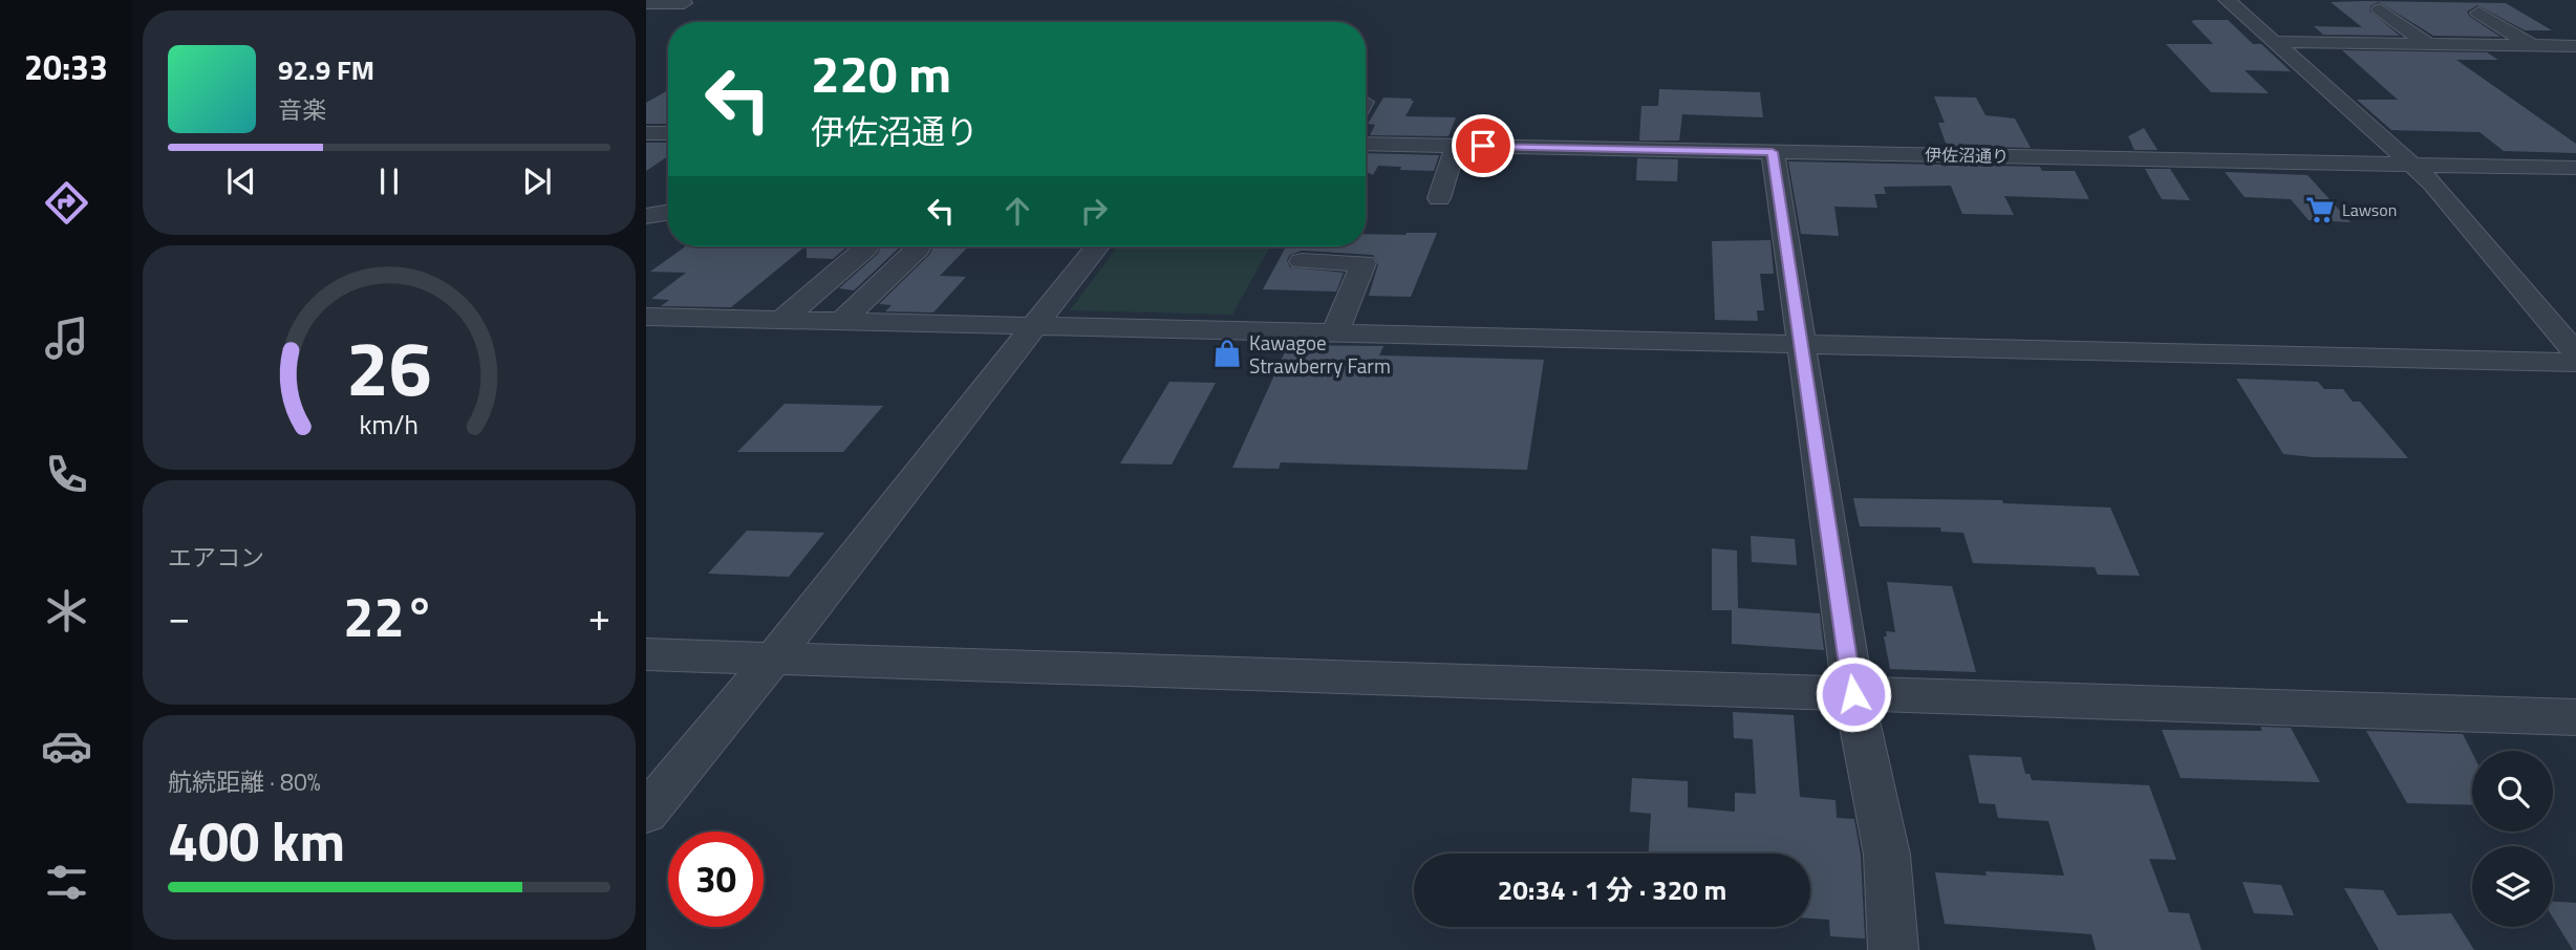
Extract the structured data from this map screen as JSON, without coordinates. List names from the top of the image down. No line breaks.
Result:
{"streets":{"street":["伊佐沼通り"]},"places":{"supermarket":["Lawson"],"shop":["Kawagoe Strawberry Farm"]},"page":{"tabs":"20:33","turn":["220 m","伊佐沼通り"],"song":["92.9 FM","音楽"],"tile":["エアコン",["航続距離 · 80%","400 km"]],"heat":["−","22°","+"],"limit":"30","trip":"20:34 · 1 分 · 320 m","gauge":["26","km/h"]}}
